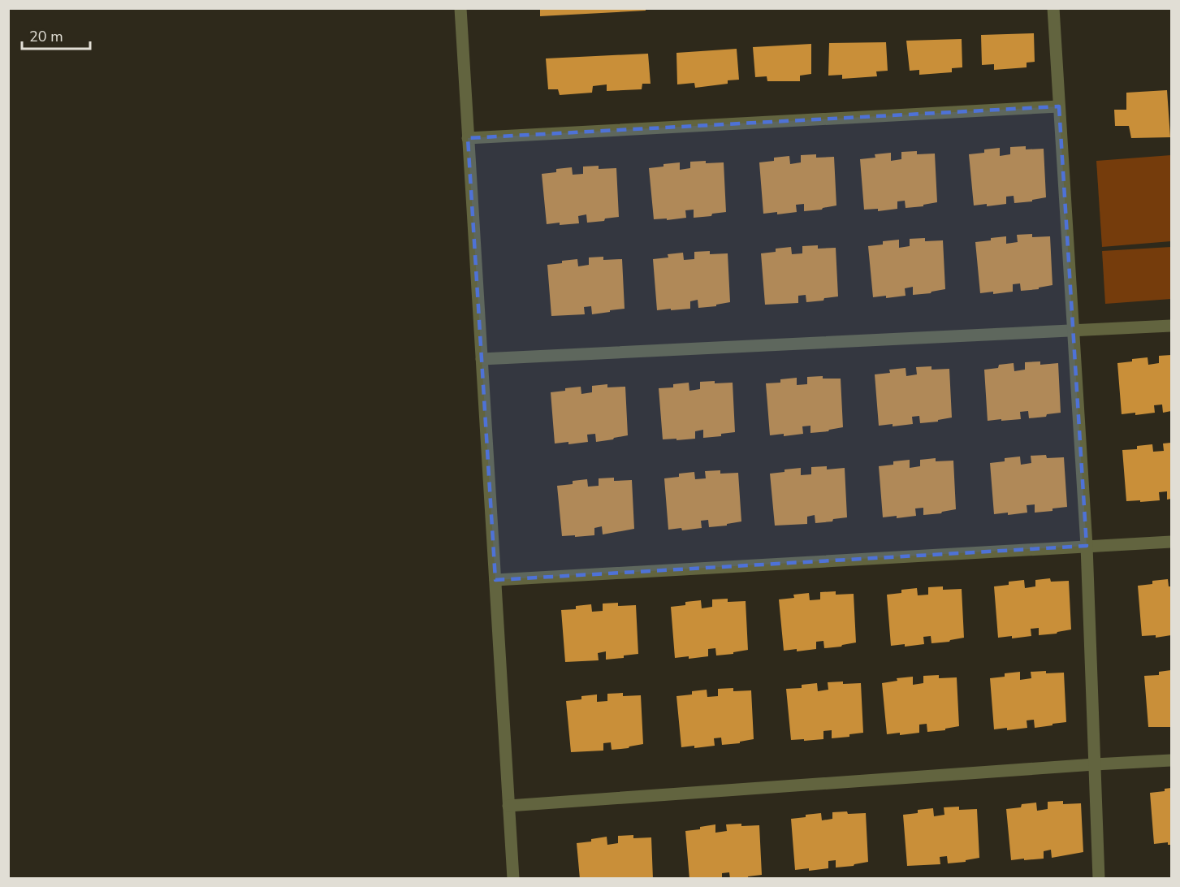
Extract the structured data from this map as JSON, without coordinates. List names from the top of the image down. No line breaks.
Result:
{"scale_bar":"20 m"}
